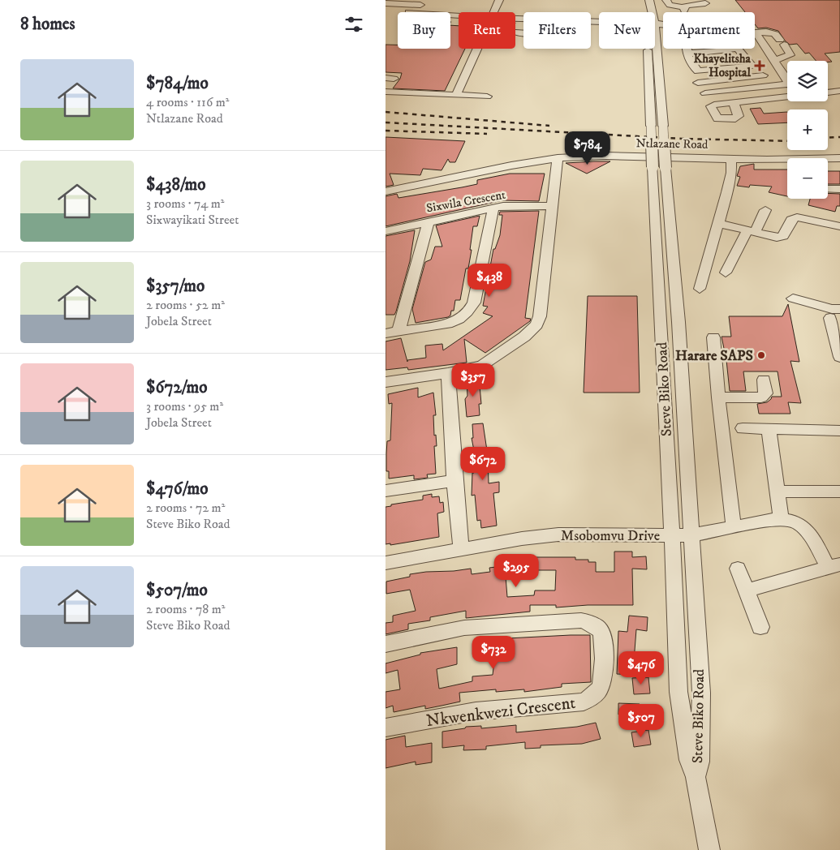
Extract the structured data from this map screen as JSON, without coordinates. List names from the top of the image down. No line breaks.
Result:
{"streets":{"street":["Ntlazane Road","Sixwila Crescent","Steve Biko Road","Msobomvu Drive","Nkwenkwezi Crescent"]},"crossings":[["Steve Biko Road","Msobomvu Drive"]],"places":{"health":["Khayelitsha Hospital"],"other":["Harare SAPS"]},"page":{"heading":"8 homes","chip":["Buy","Rent","Filters","New","Apartment"],"list":[{"name":"$784/mo","note":"4 rooms · 116 m² · Ntlazane Road"},{"name":"$438/mo","note":"3 rooms · 74 m² · Sixwayikati Street"},{"name":"$357/mo","note":"2 rooms · 52 m² · Jobela Street"},{"name":"$672/mo","note":"3 rooms · 95 m² · Jobela Street"},{"name":"$476/mo","note":"2 rooms · 72 m² · Steve Biko Road"},{"name":"$507/mo","note":"2 rooms · 78 m² · Steve Biko Road"}],"map_buttons":["+","−"],"price":["$784","$438","$357","$672","$295","$732","$476","$507"]}}
